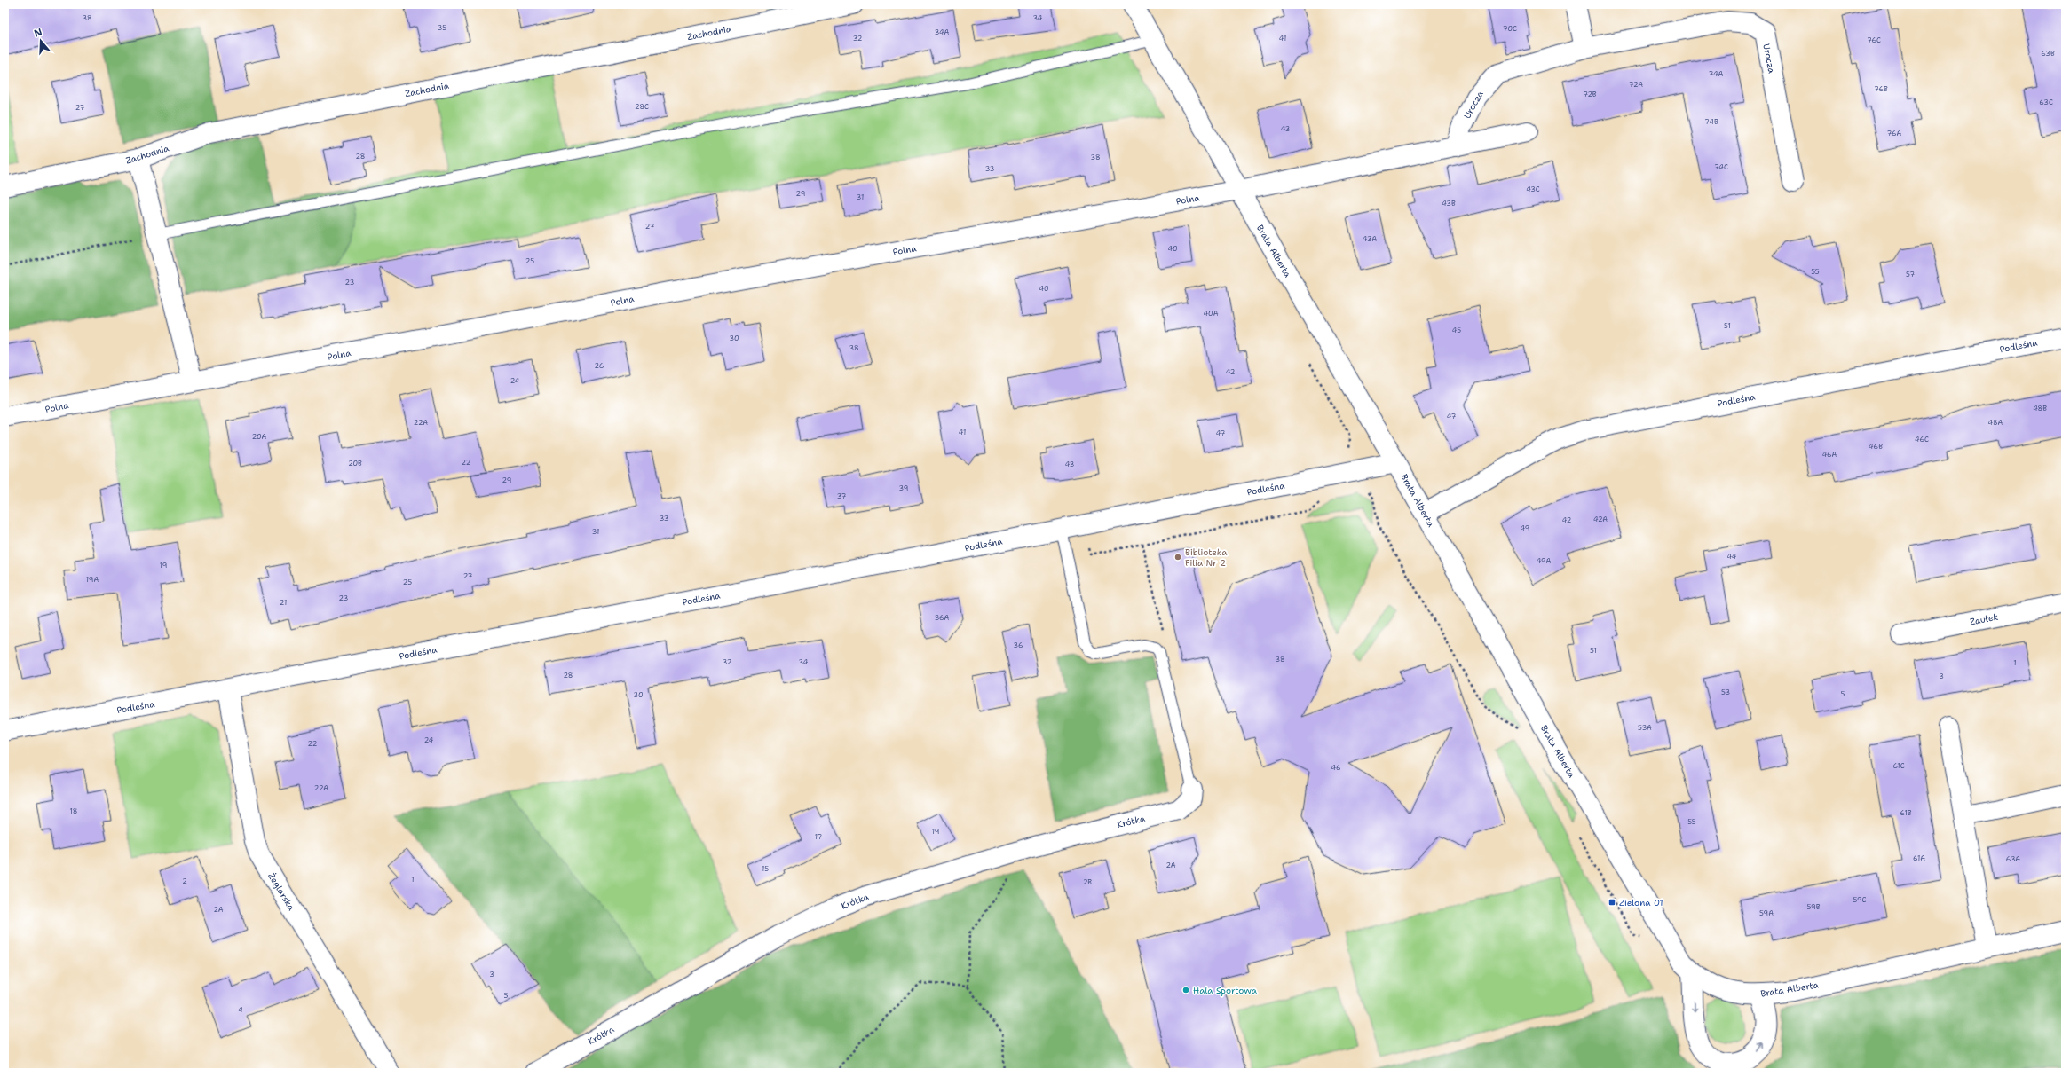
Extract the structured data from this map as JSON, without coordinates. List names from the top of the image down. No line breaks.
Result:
{"streets":{"street":["Zachodnia","Urocza","Polna","Brata Alberta","Podleśna","Zaułek","Krótka","Żeglarska"]},"crossings":[["Polna","Brata Alberta"],["Brata Alberta","Podleśna"],["Podleśna","Żeglarska"]],"places":{"other":["Biblioteka Filia Nr 2","Hala Sportowa"],"transit":["Zielona 01"]},"house_numbers":["38","34","35","70C","34A","32","41","76C","63B","74A","72A","76B","72B","63C","28C","27","74B","43","76A","28","38","74C","33","43C","29","31","43B","27","43A","40","25","55","57","23","40","40A","51","45","30","38","26","42","24","48B","47","22A","48A","41","47","20A","46C","46B","46A","22","20B","43","29","39","37","33","42A","42","49","31","44","49A","19","27","19A","25","23","21","36A","36","51","38","32","34","1","28","3","53","5","30","53A","24","22","61C","46","22A","18","61B","55","19","17","61A","63A","2A","15","1","2","2B","59C","59B","2A","59A","3","5","4"],"north":"top"}
